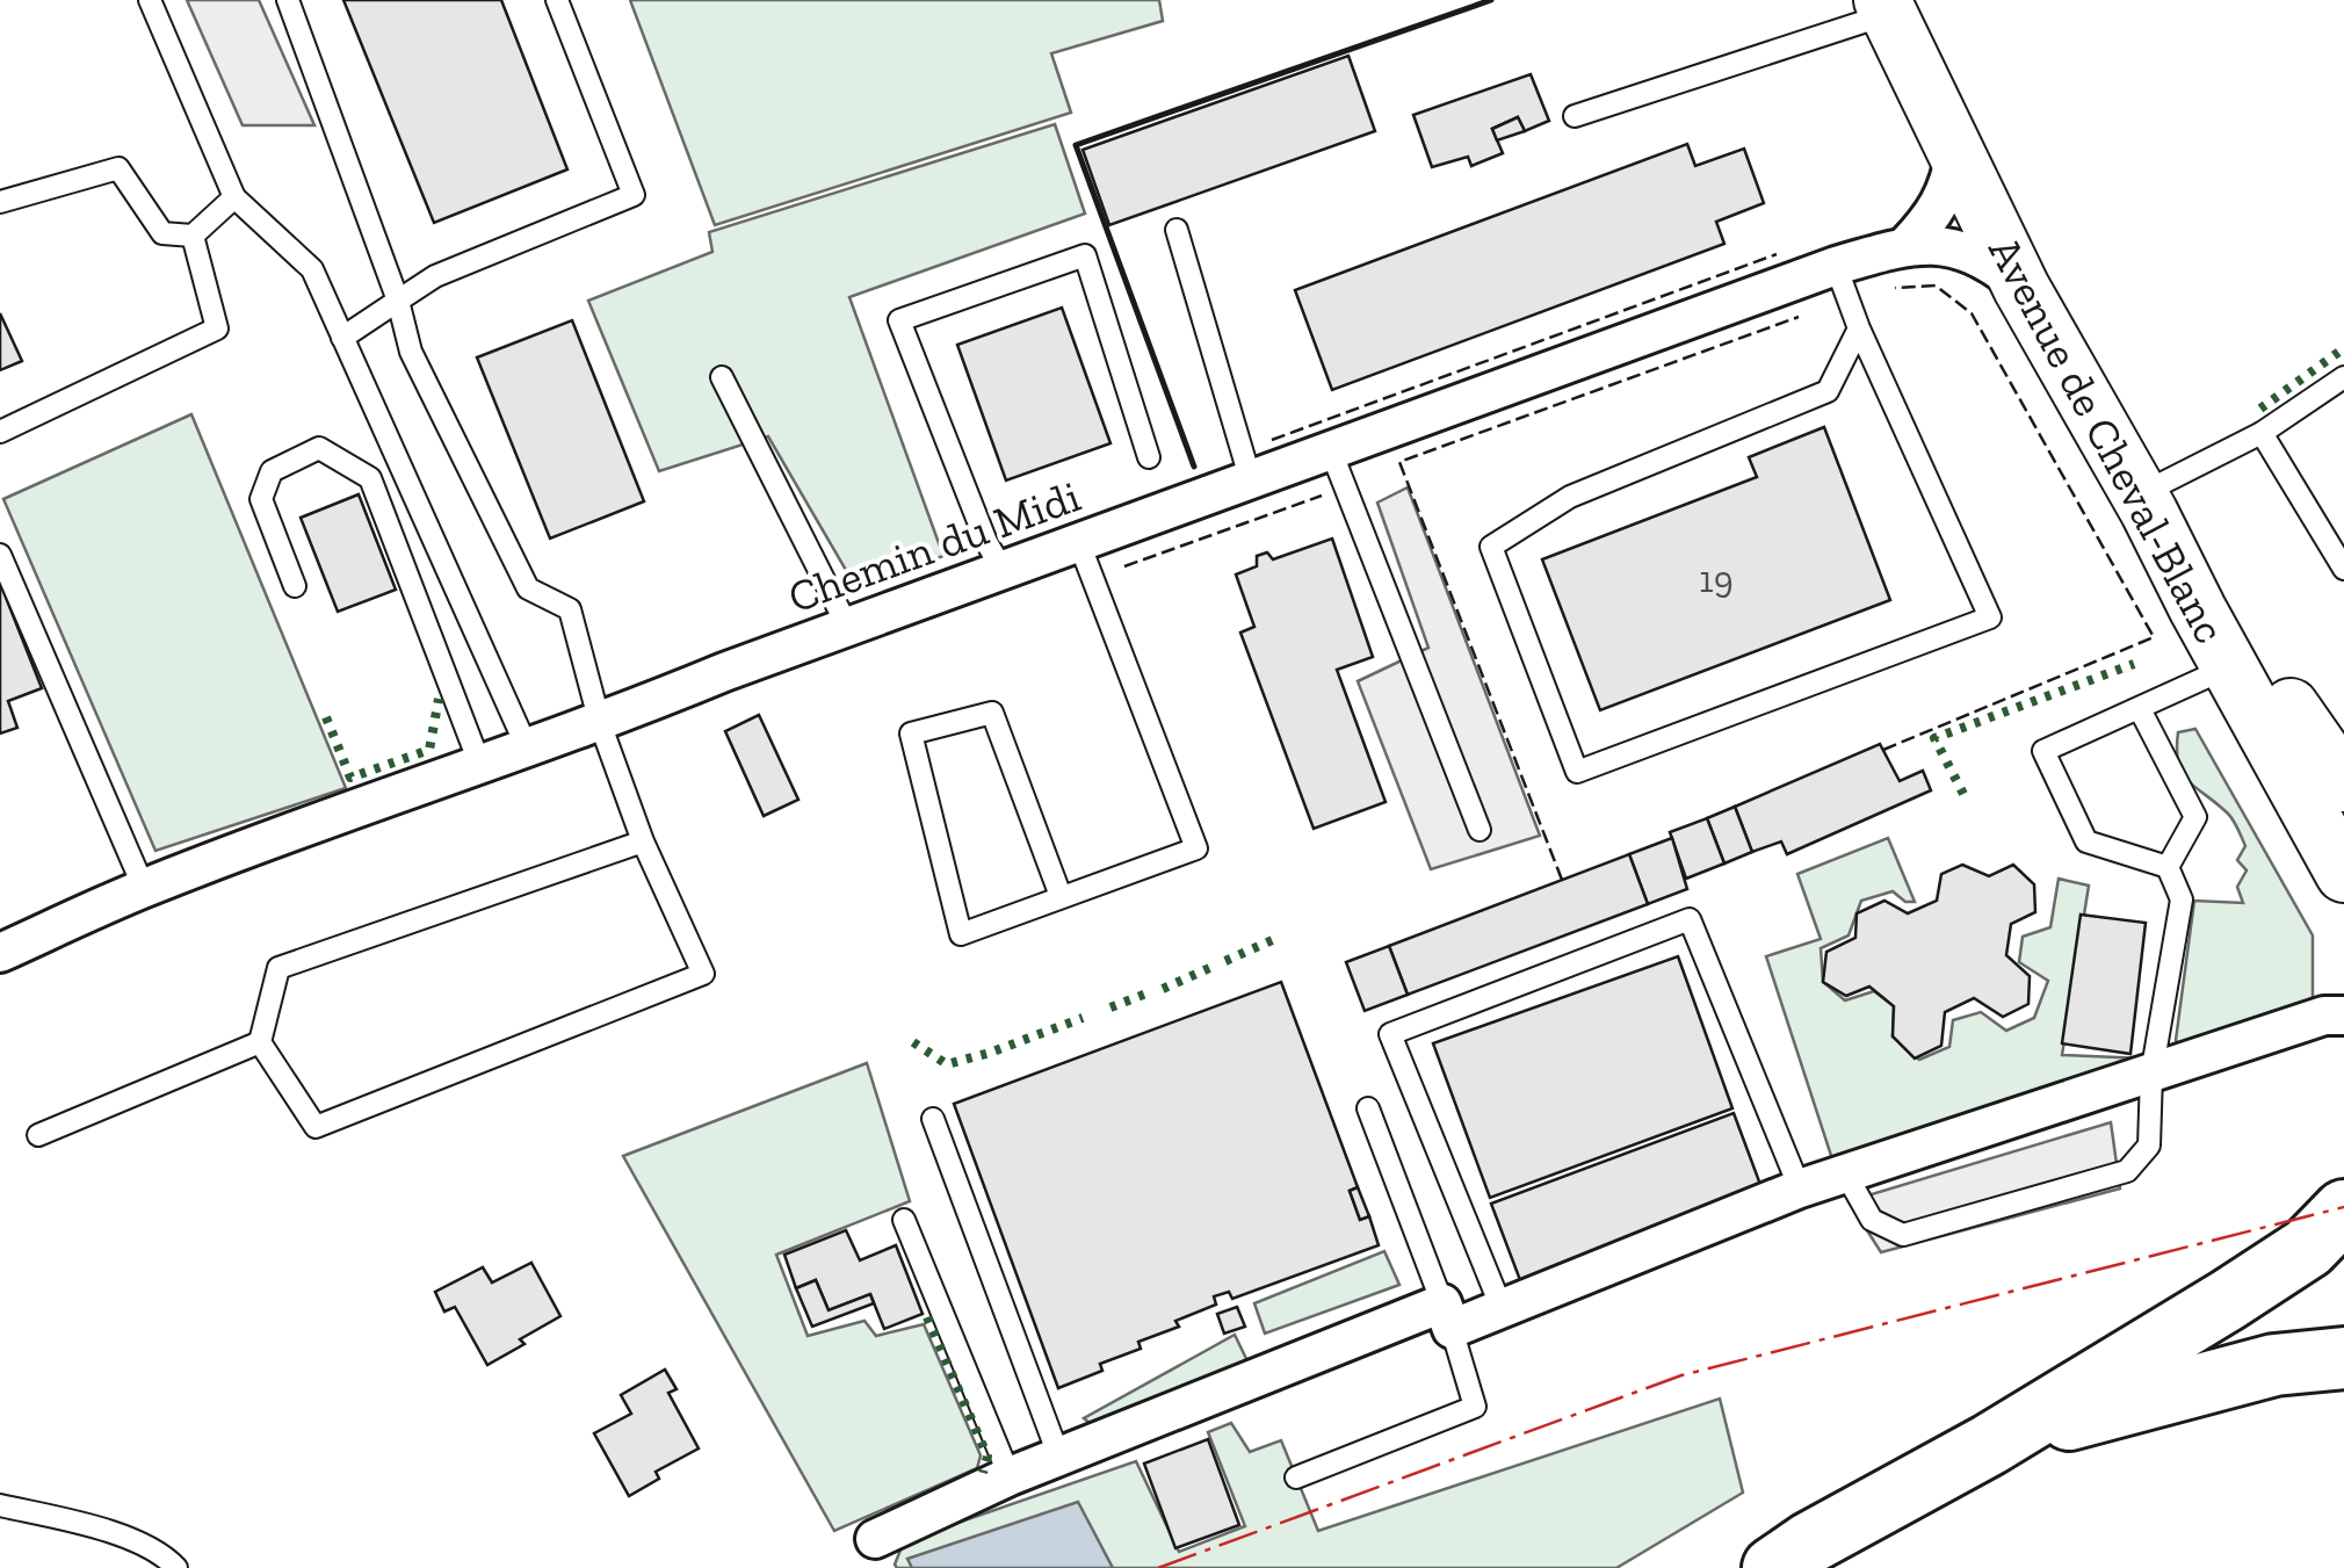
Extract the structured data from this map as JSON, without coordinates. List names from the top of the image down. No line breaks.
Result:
{"streets":{"main road":["Avenue de Cheval-Blanc"],"street":["Chemin du Midi"]},"crossings":[["Avenue de Cheval-Blanc","Chemin du Midi"]],"house_numbers":["19"]}
